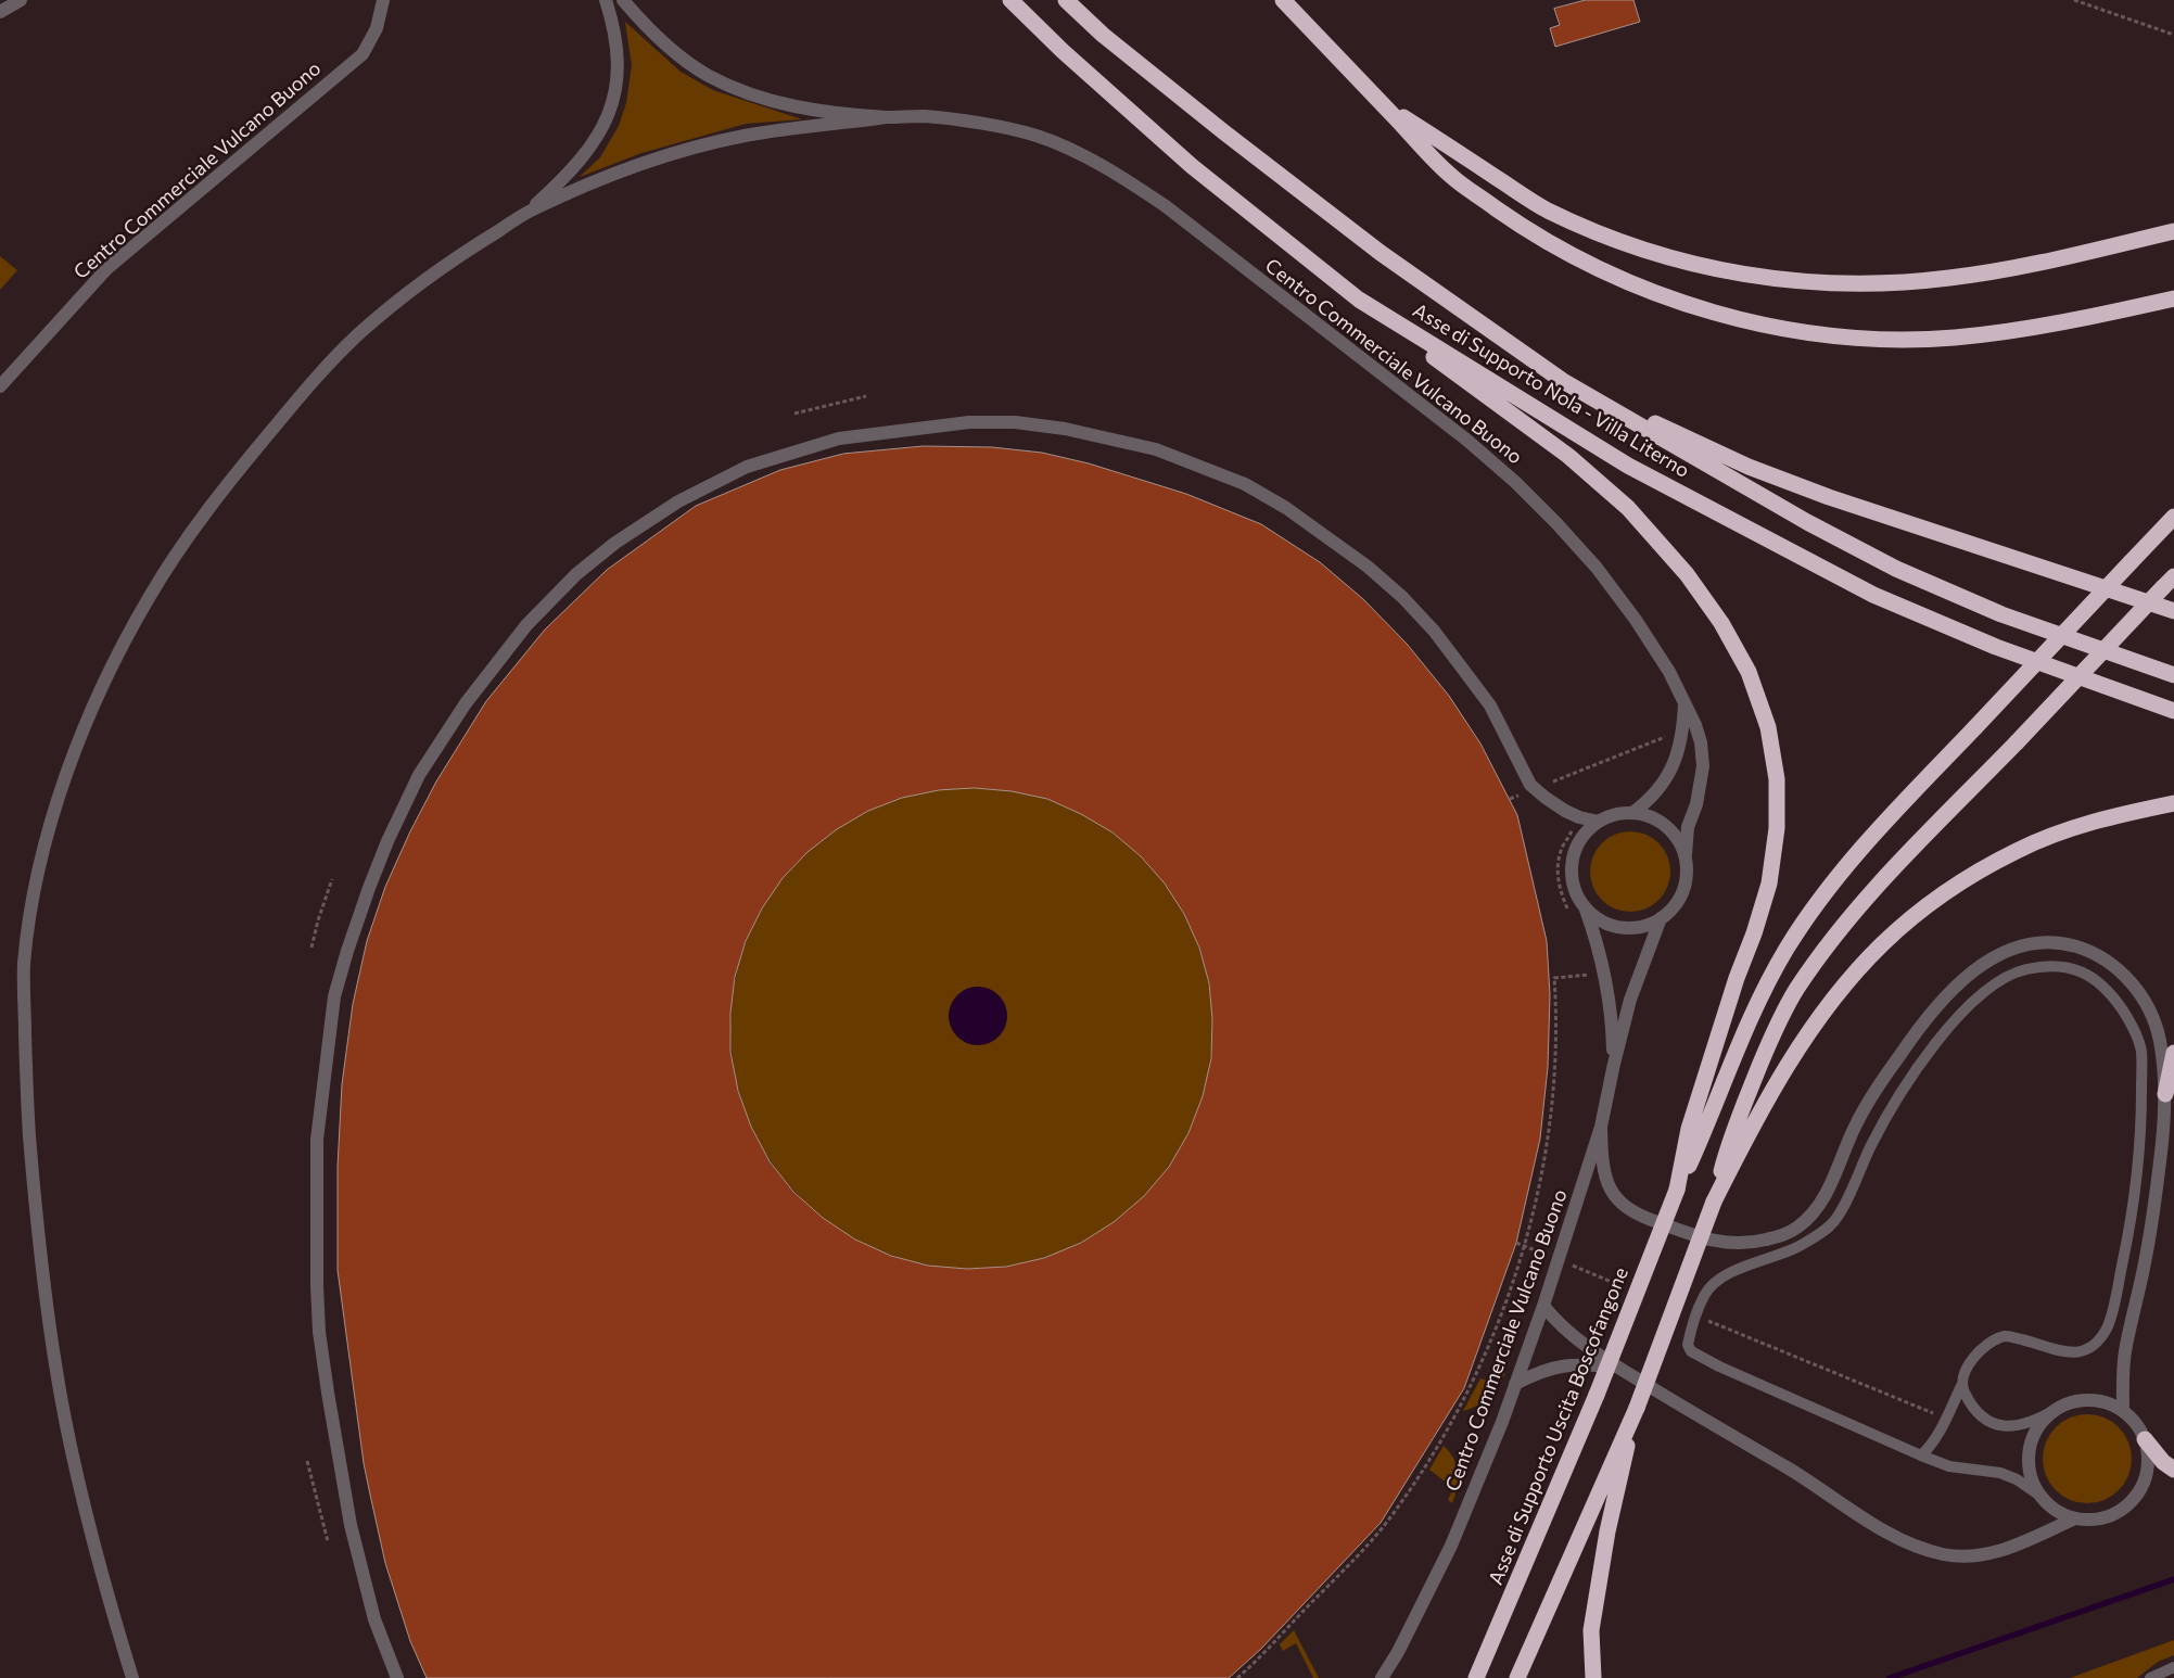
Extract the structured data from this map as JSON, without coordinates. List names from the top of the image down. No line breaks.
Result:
{"streets":{"highway":["Asse di Supporto Nola - Villa Literno","Asse di Supporto Uscita Boscofangone"],"street":["Centro Commerciale Vulcano Buono"]}}
